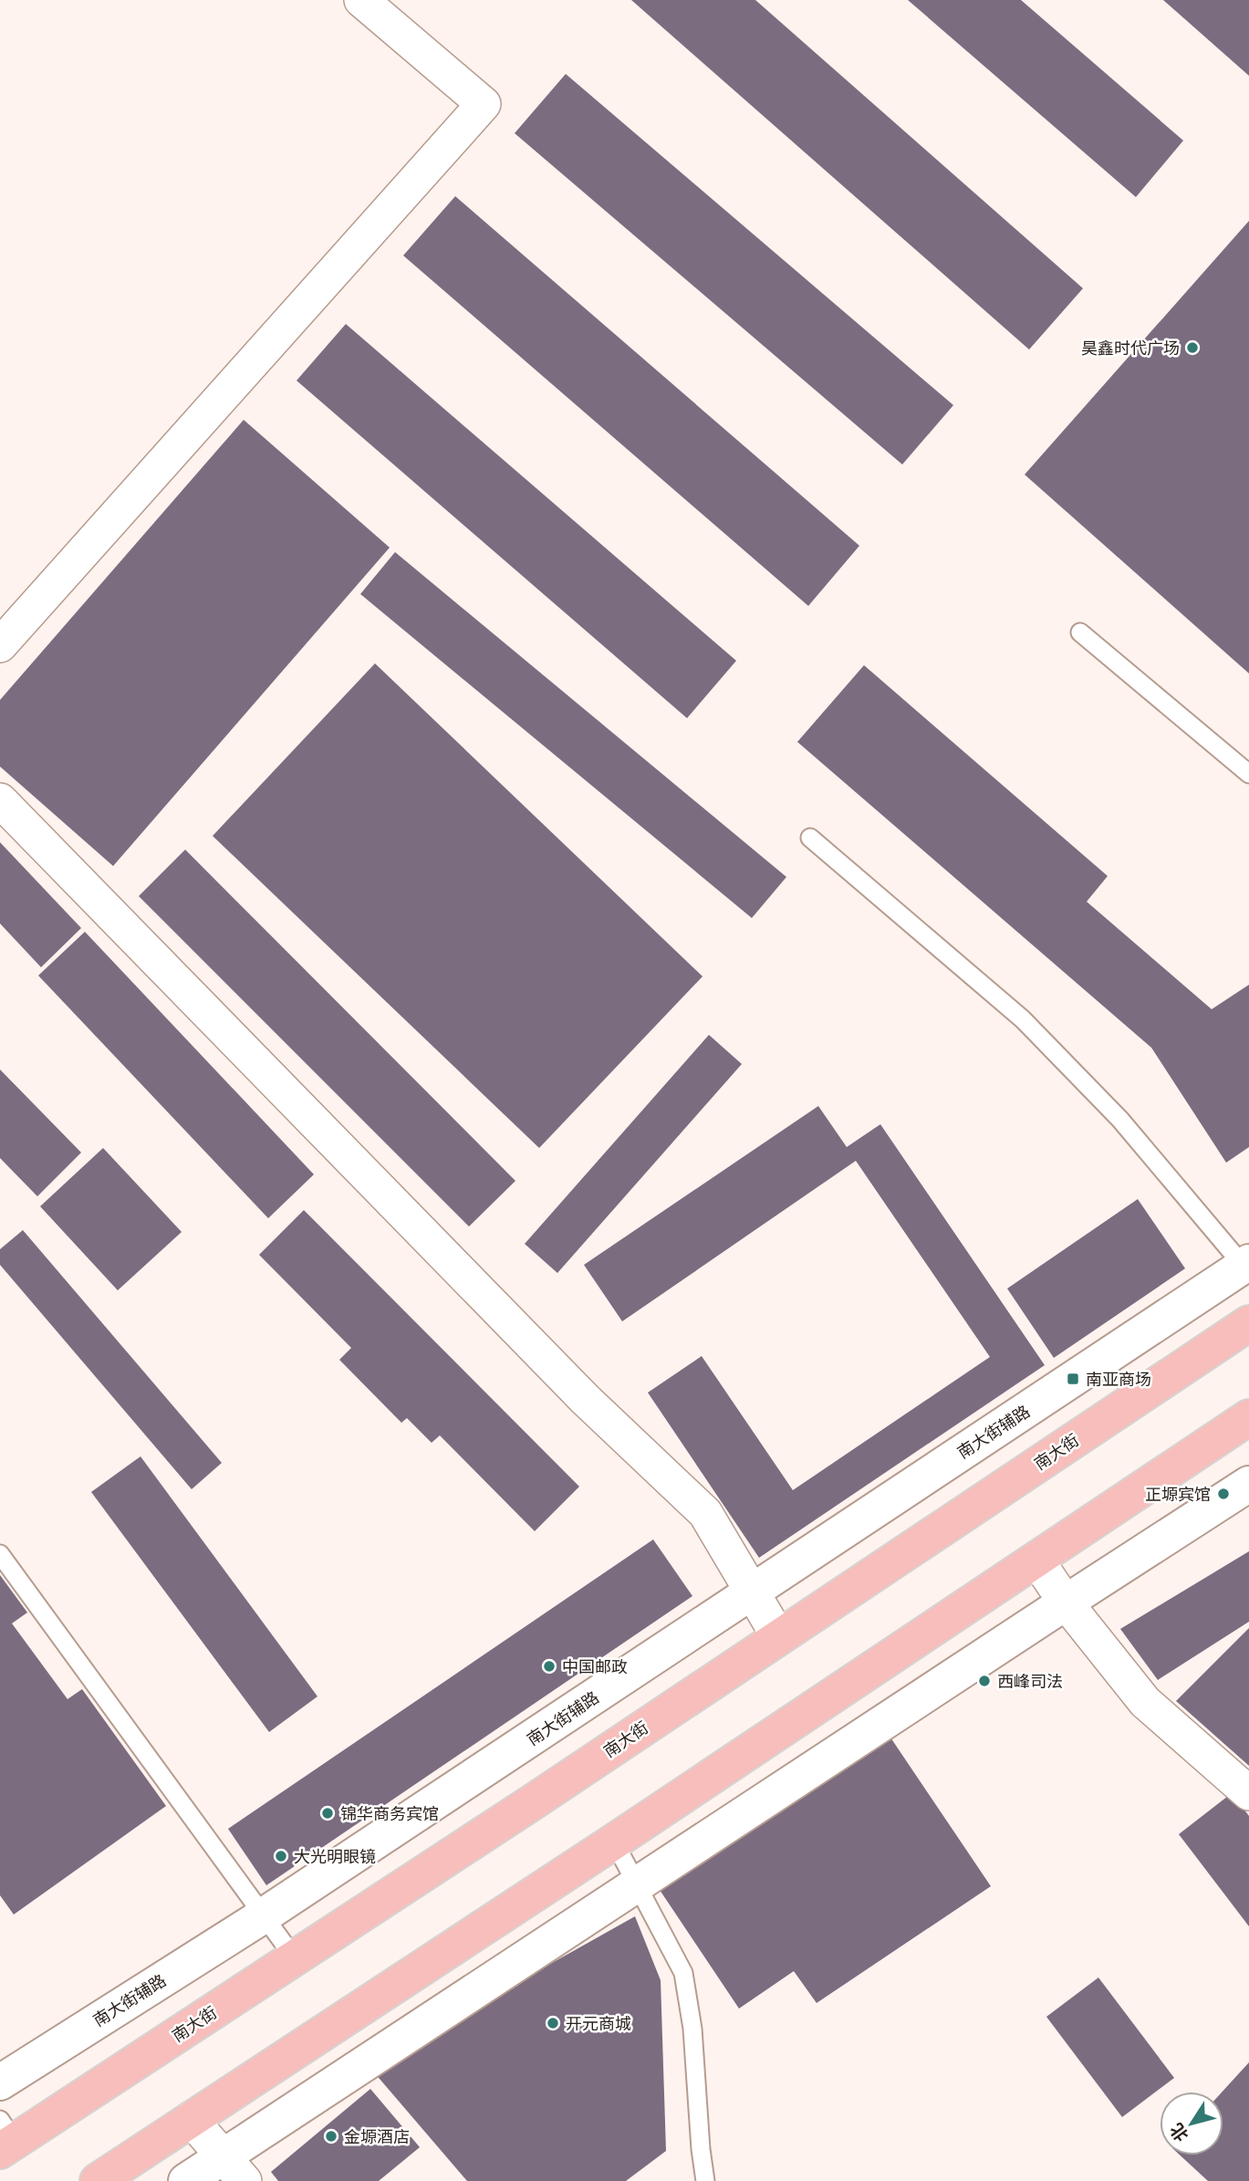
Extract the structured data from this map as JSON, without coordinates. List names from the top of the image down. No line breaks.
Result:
{"streets":{"main road":["南大街"],"street":["南大街辅路"]},"places":{"other":["昊鑫时代广场","正塬宾馆","中国邮政","西峰司法","锦华商务宾馆","大光明眼镜","开元商城","金塬酒店"],"transit":["南亚商场"]},"north":"bottom left"}
